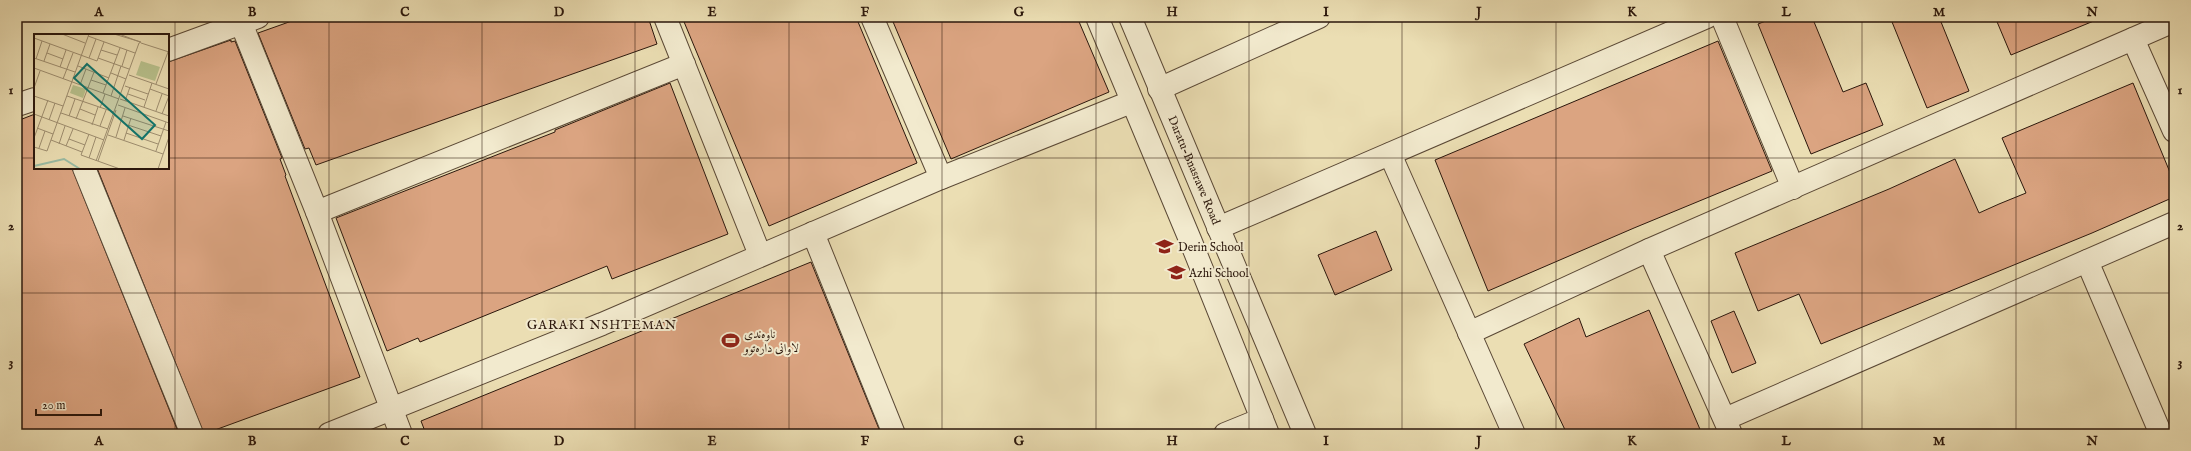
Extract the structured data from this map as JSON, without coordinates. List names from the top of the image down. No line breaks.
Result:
{"streets":{"street":["Daratu-Bnasrawe Road"]},"districts":["GARAKI NSHTEMAN"],"places":{"school or university":["Derin School","Azhi School"],"sports":["ناوەندی لاوانی دارەتوو"]},"scale_bar":"20 m","grid":{"columns":["A","B","C","D","E","F","G","H","I","J","K","L","M","N"],"rows":["1","2","3"]}}
